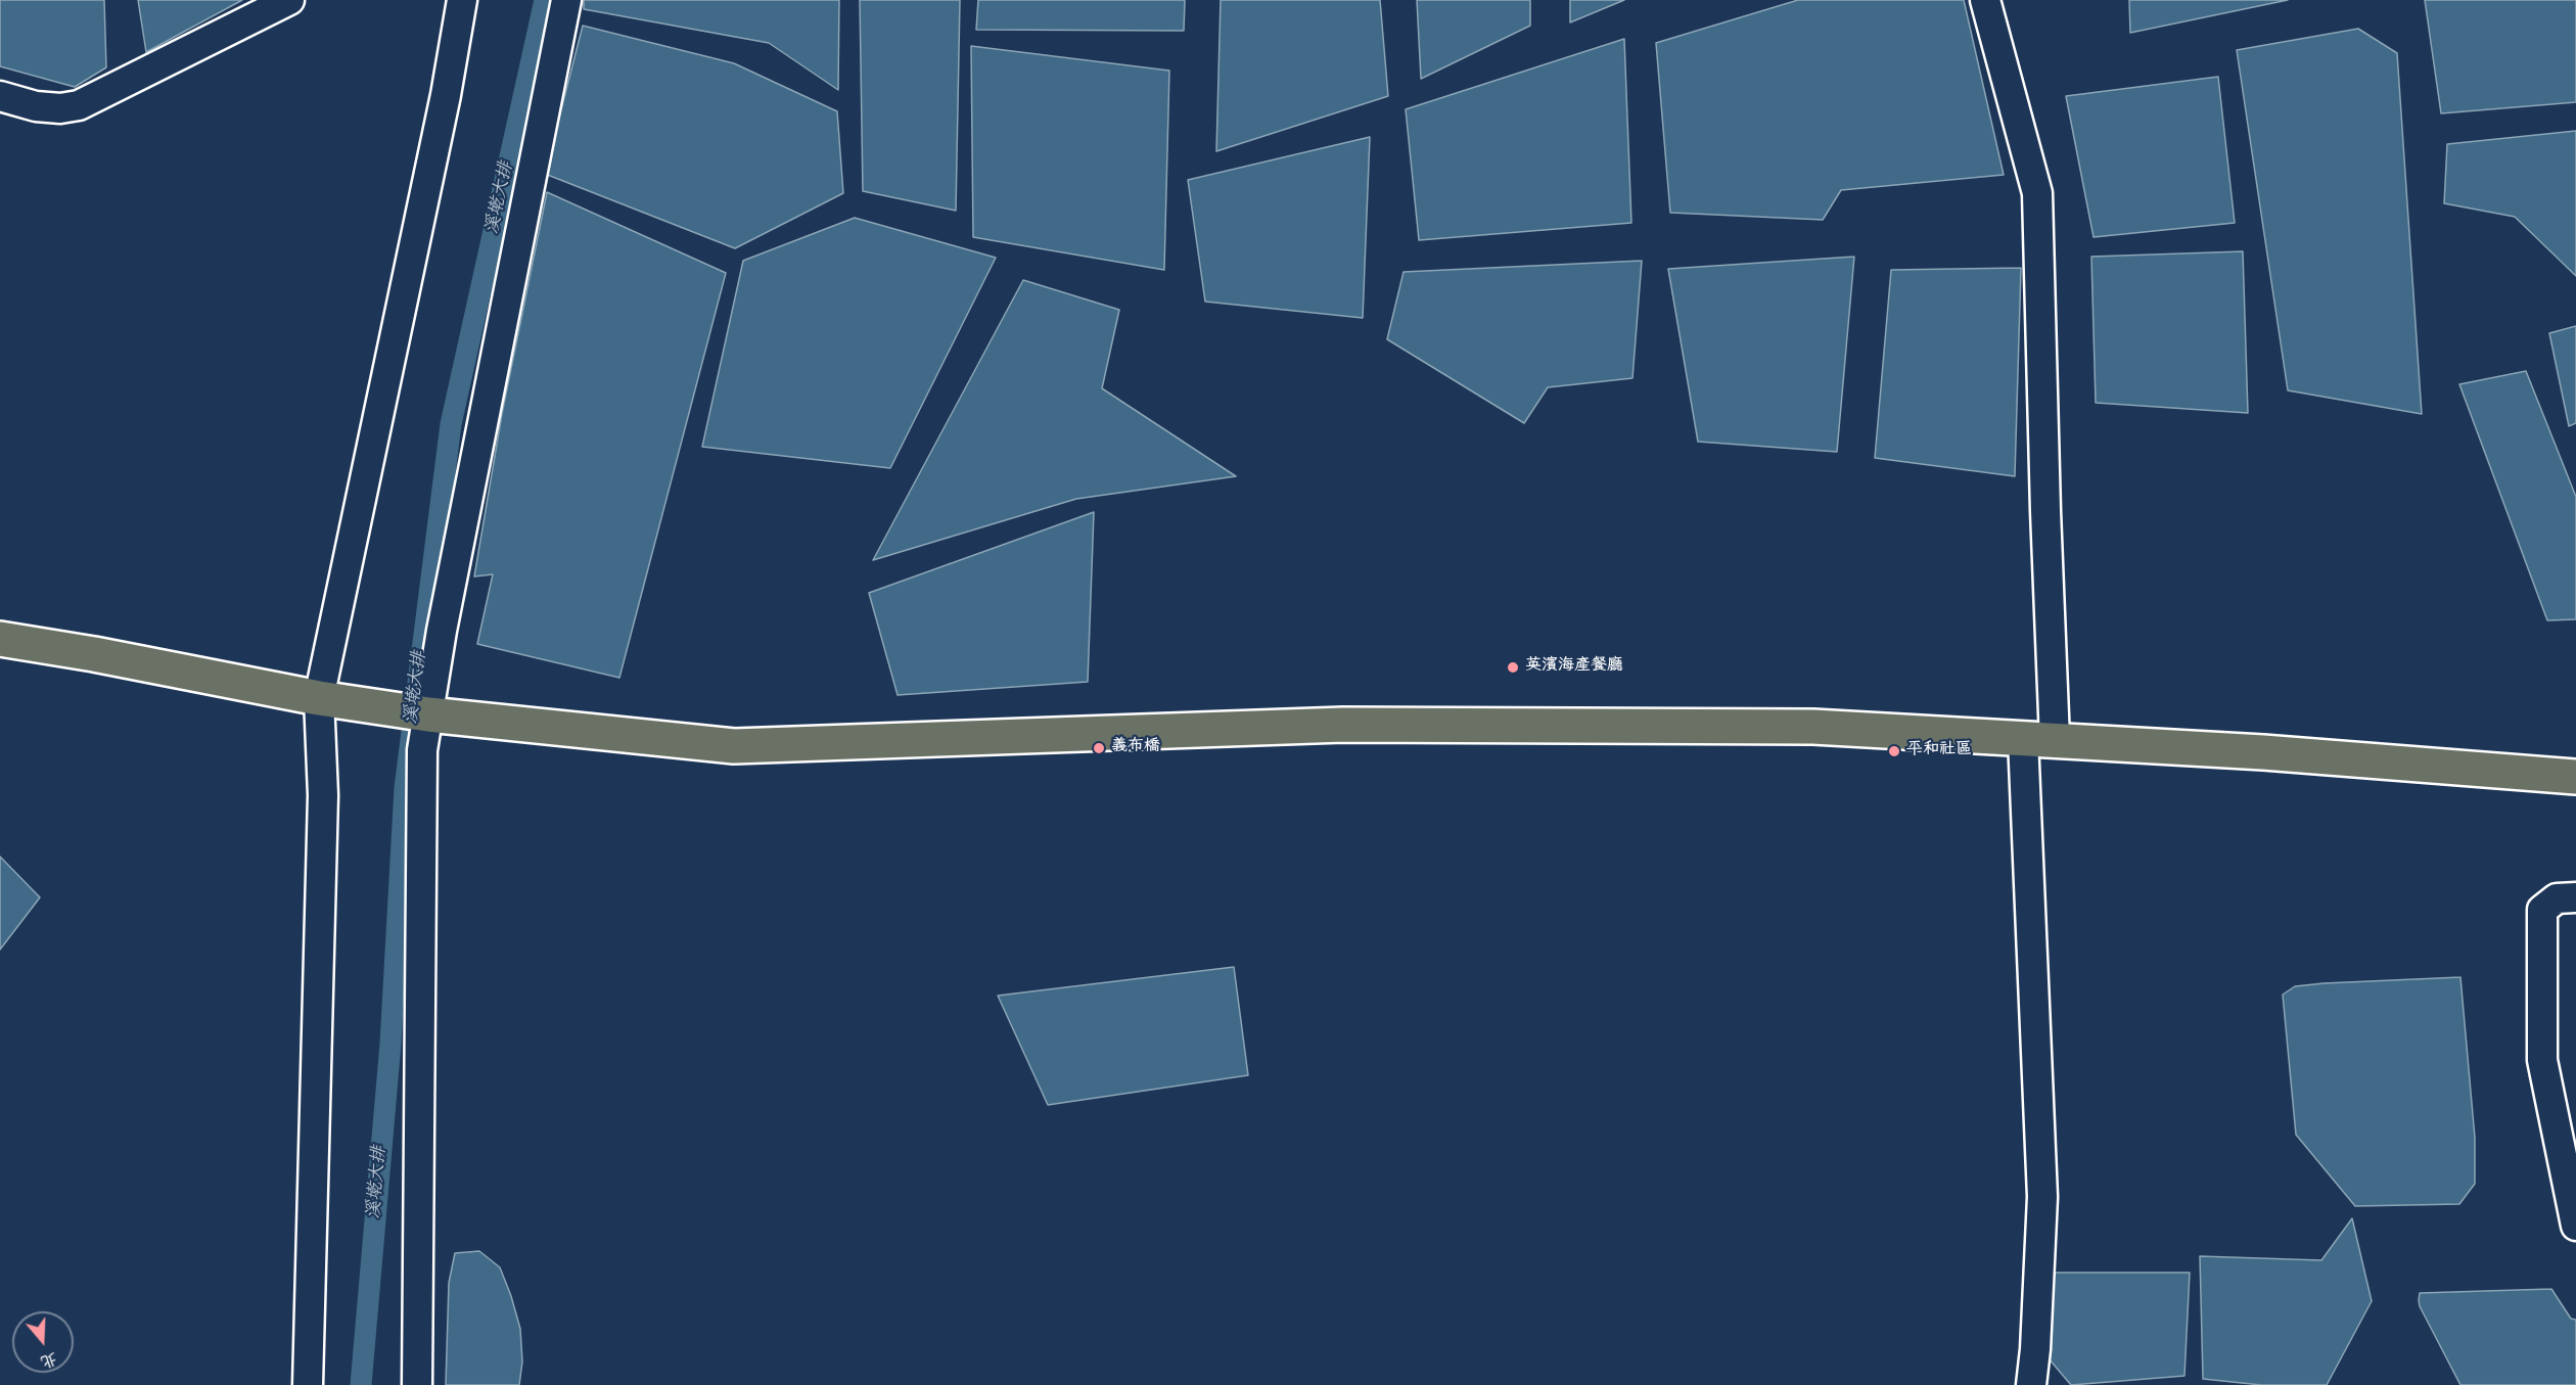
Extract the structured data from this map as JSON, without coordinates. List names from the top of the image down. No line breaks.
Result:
{"water":["溪墘大排"],"places":["英濱海產餐廳","義布橋","平和社區"],"north":"bottom"}
